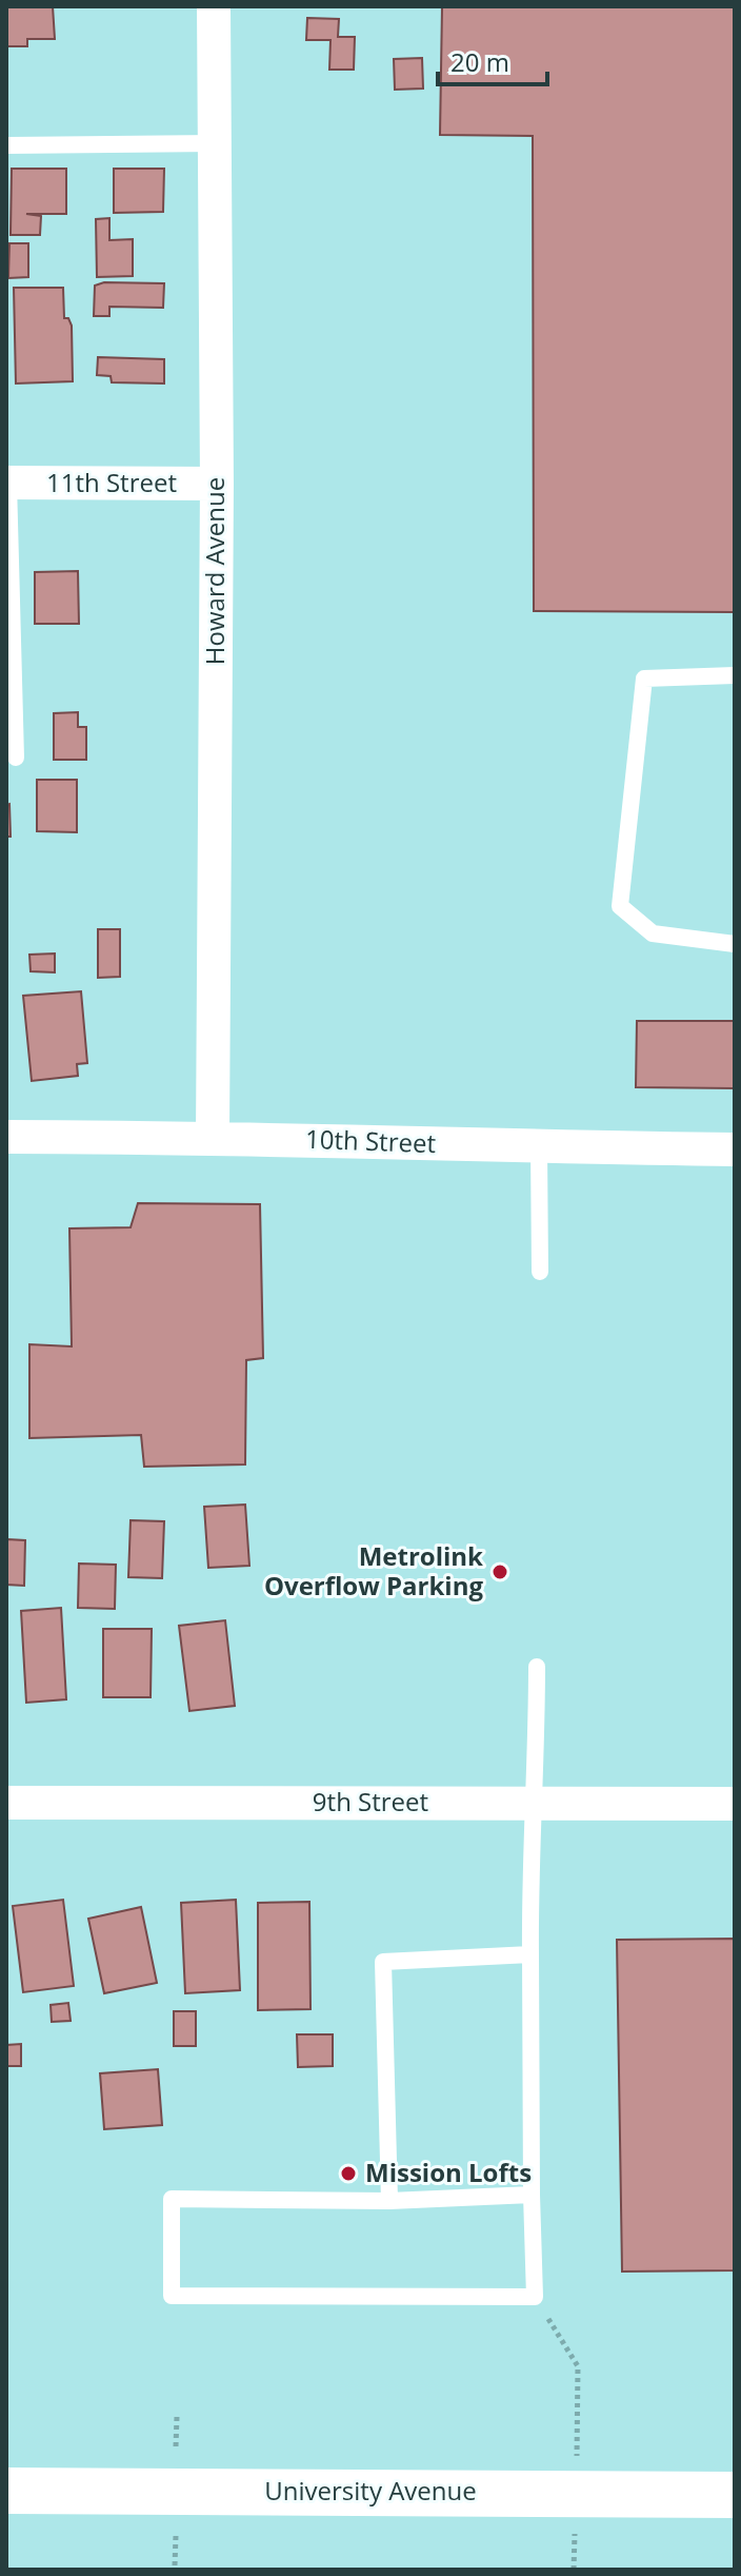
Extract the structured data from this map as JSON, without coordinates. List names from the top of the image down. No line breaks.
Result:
{"streets":{"main road":["University Avenue"],"street":["11th Street","Howard Avenue","10th Street","9th Street"]},"crossings":[["11th Street","Howard Avenue"],["Howard Avenue","10th Street"]],"places":["Metrolink Overflow Parking","Mission Lofts"],"scale_bar":"20 m"}
